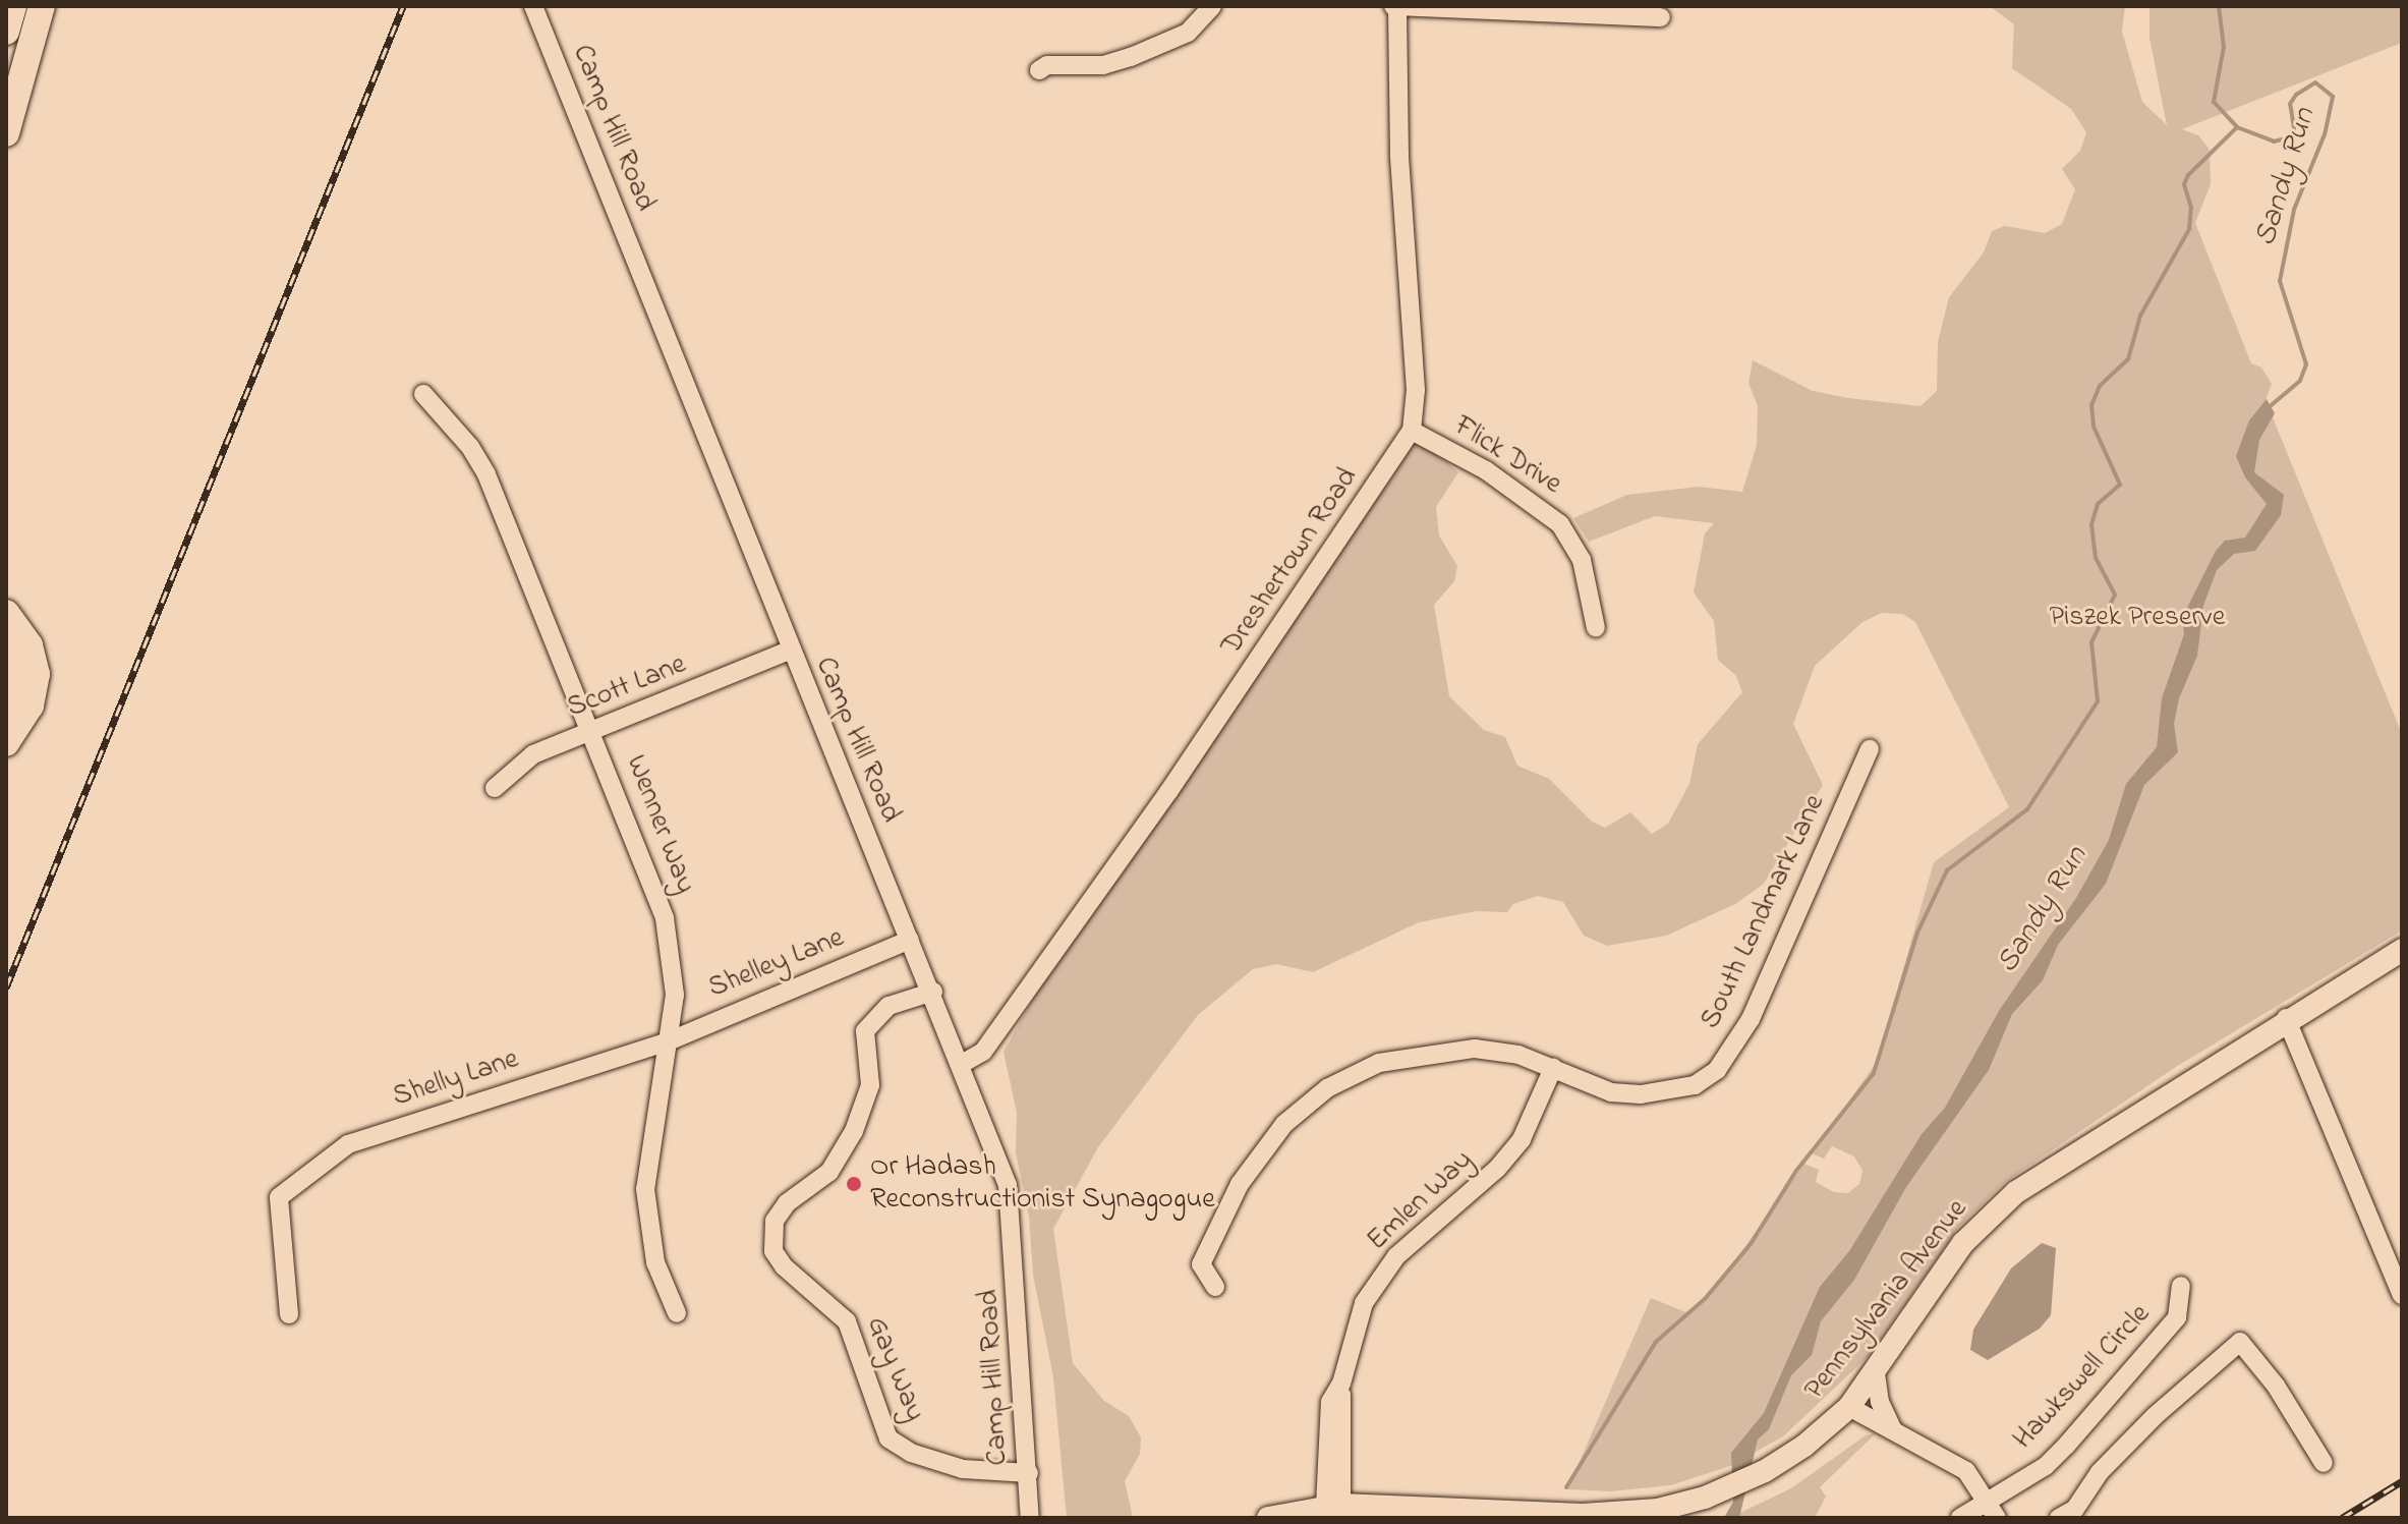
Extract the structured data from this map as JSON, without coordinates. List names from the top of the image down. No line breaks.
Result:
{"streets":{"main road":["Pennsylvania Avenue"],"street":["Camp Hill Road","Flick Drive","Dreshertown Road","Scott Lane","Wenner Way","South Landmark Lane","Shelley Lane","Shelly Lane","Emlen Way","Gay Way","Hawkswell Circle"]},"crossings":[["Camp Hill Road","Dreshertown Road"],["Camp Hill Road","Scott Lane"],["Camp Hill Road","Shelley Lane"],["Camp Hill Road","Gay Way"],["Flick Drive","Dreshertown Road"],["Scott Lane","Wenner Way"],["Wenner Way","Shelley Lane"],["Wenner Way","Shelly Lane"],["South Landmark Lane","Emlen Way"],["Shelley Lane","Shelly Lane"],["Emlen Way","Pennsylvania Avenue"]],"water":["Sandy Run"],"parks":["Piszek Preserve"],"places":["Or Hadash Reconstructionist Synagogue"]}
